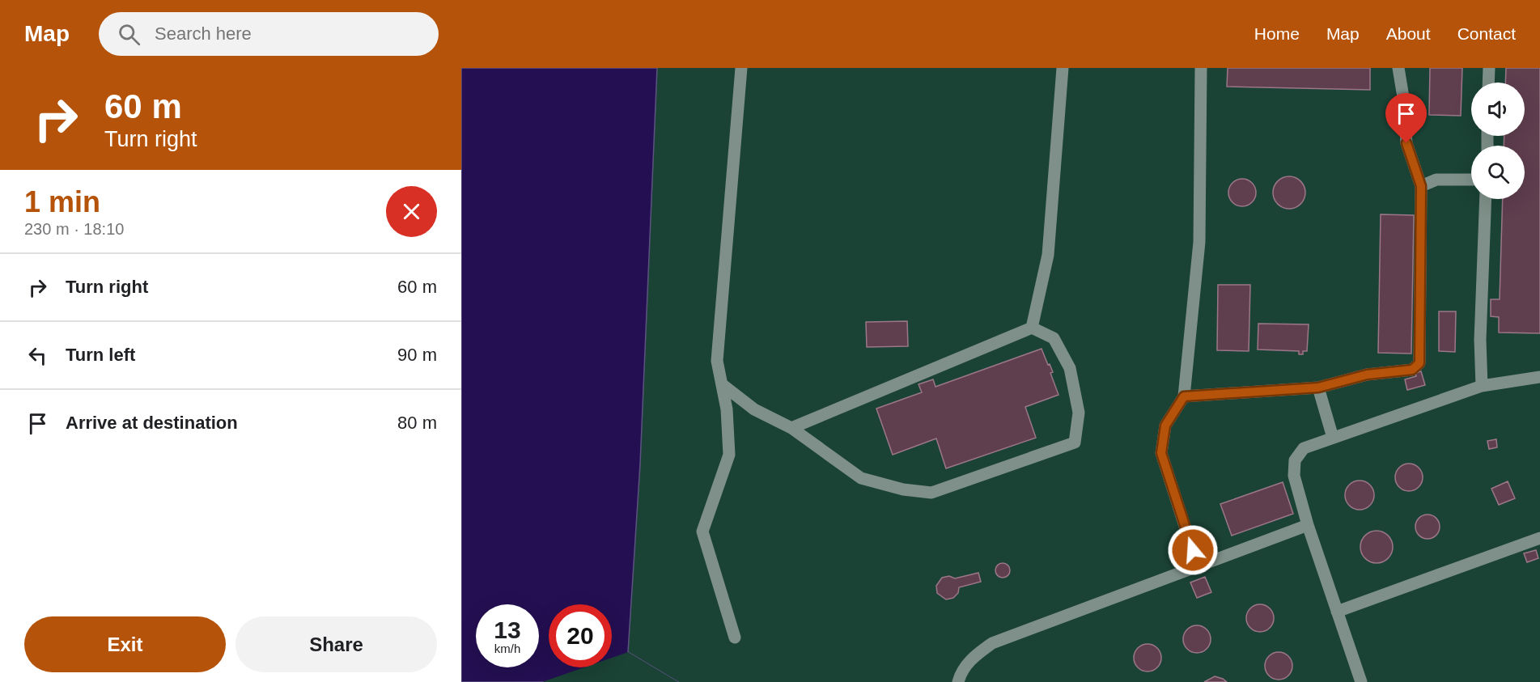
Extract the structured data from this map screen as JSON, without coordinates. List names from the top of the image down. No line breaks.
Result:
{"page":{"header":"Map","search":"Search here","nav":["Home","Map","About","Contact"],"turn":["60 m","Turn right"],"heading":["1 min","230 m · 18:10"],"list":[{"name":"Turn right","value":"60 m"},{"name":"Turn left","value":"90 m"},{"name":"Arrive at destination","value":"80 m"}],"speed":"13 km/h","limit":"20","buttons":["Exit","Share"]}}
